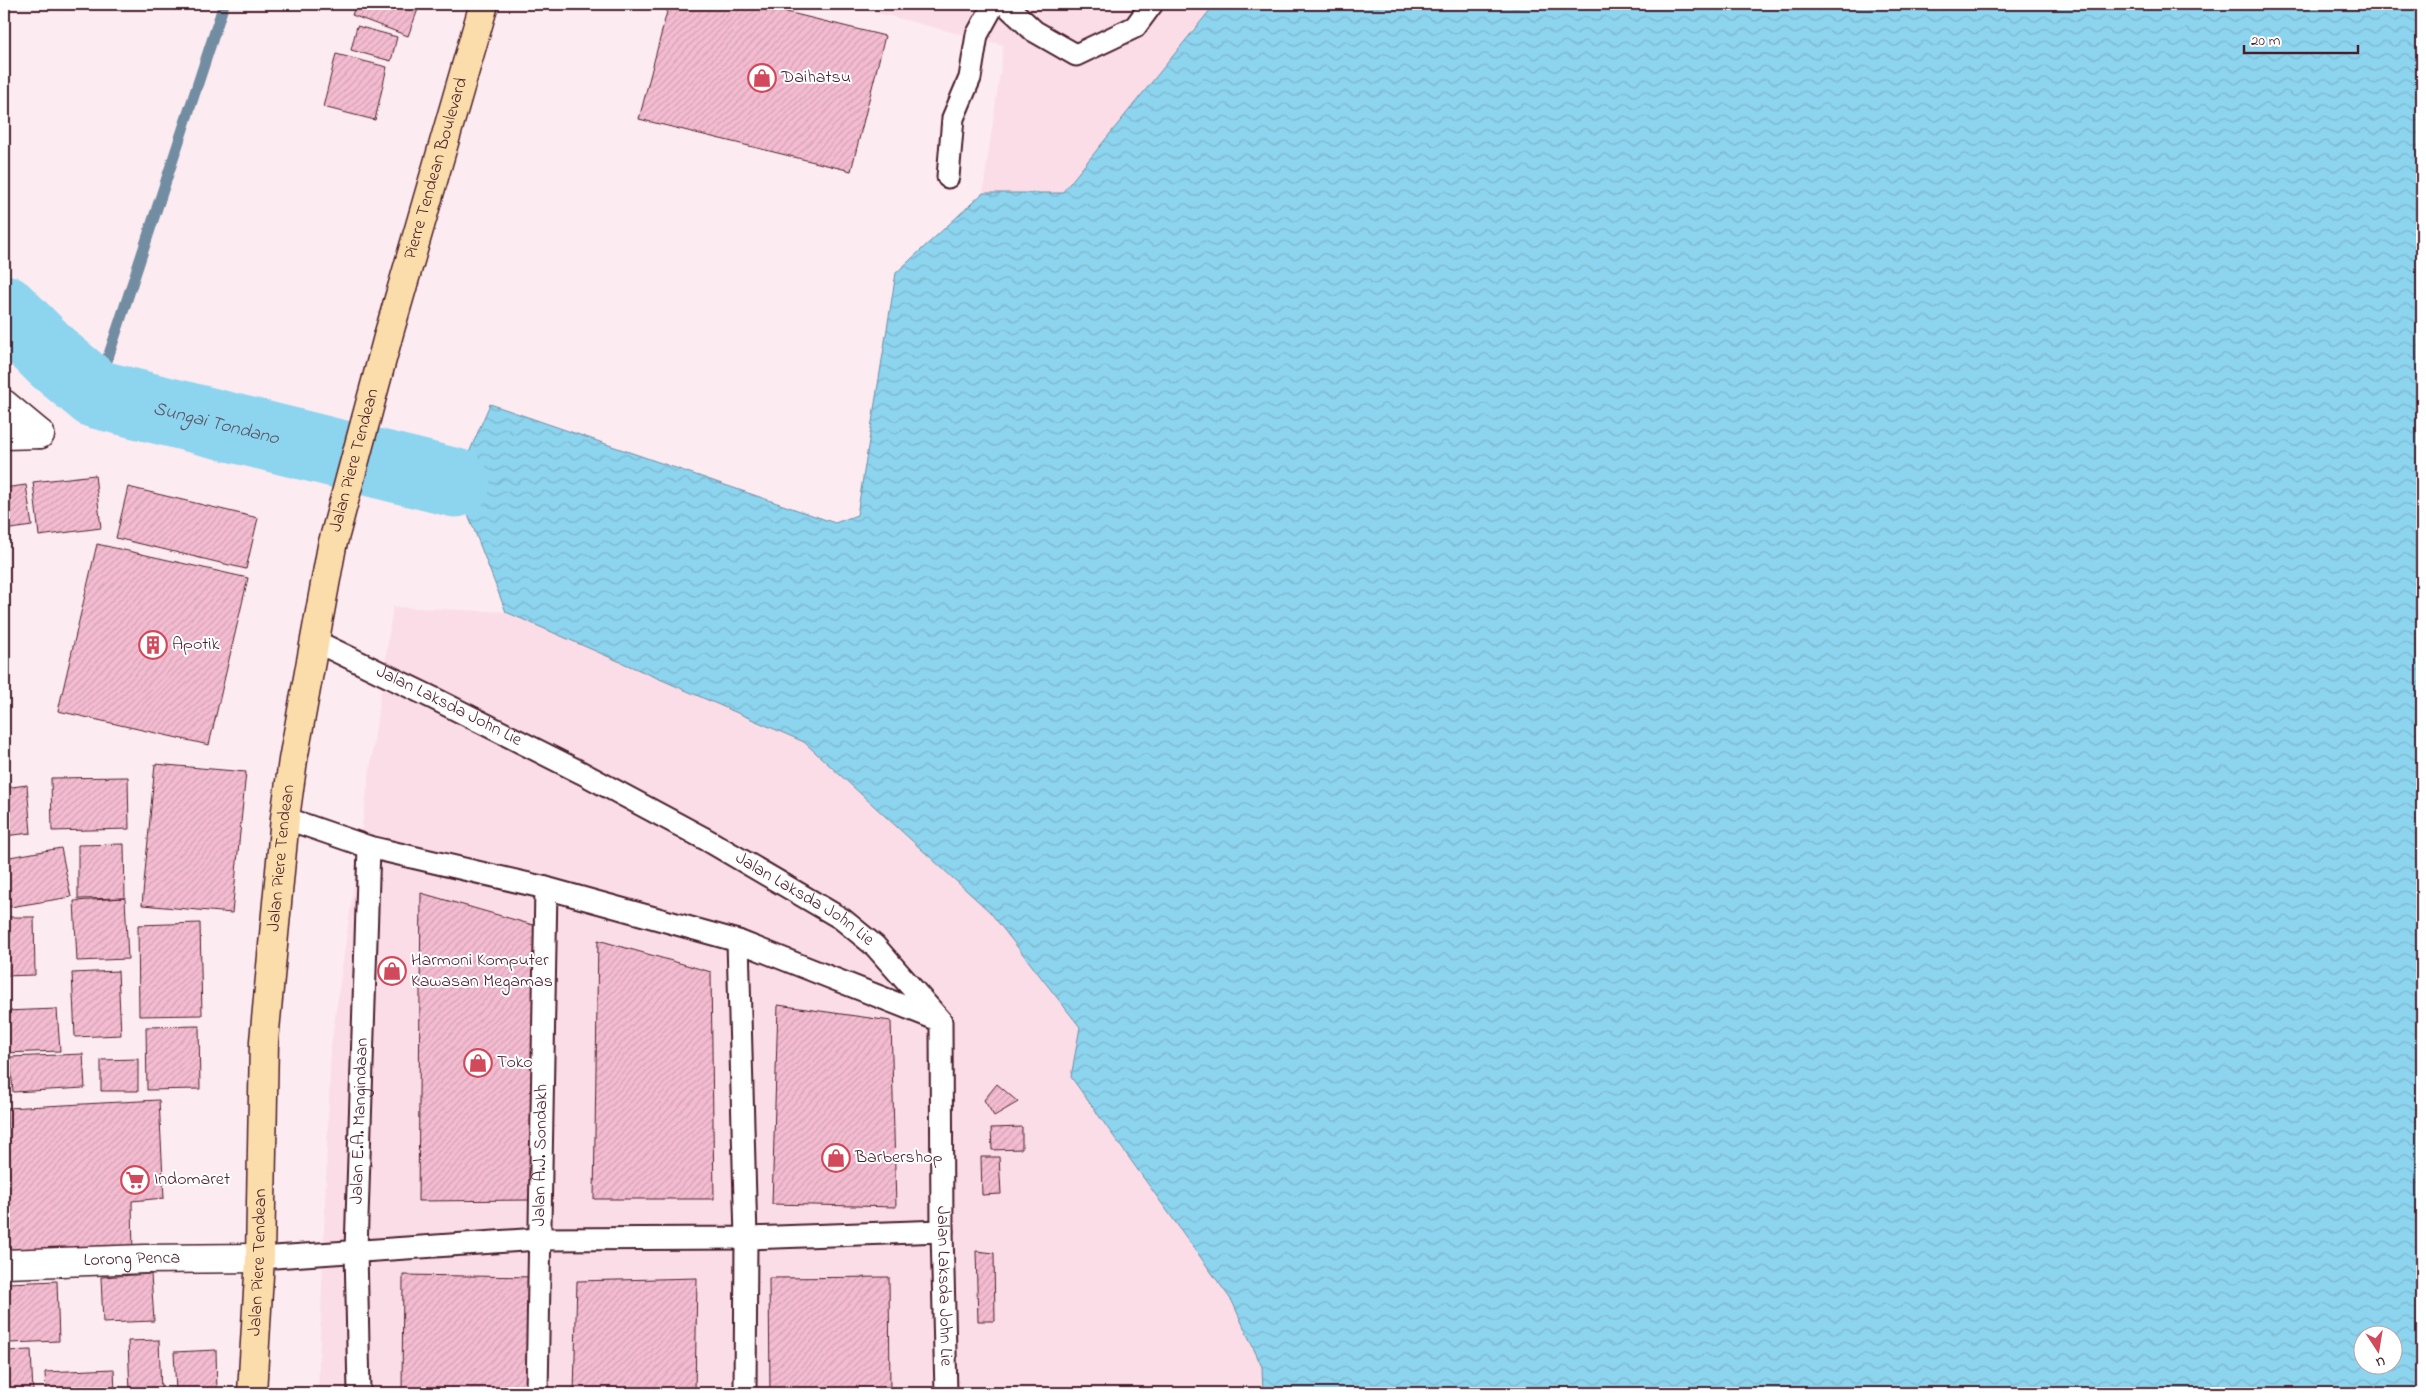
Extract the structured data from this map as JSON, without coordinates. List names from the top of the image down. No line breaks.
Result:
{"streets":{"highway":["Pierre Tendean Boulevard","Jalan Piere Tendean"],"street":["Lorong Penca"],"lane":["Jalan Laksda John Lie","Jalan E.A. Mangindaan","Jalan A.J. Sondakh"]},"crossings":[["Pierre Tendean Boulevard","Jalan Piere Tendean"],["Jalan Piere Tendean","Jalan Laksda John Lie"],["Jalan Piere Tendean","Lorong Penca"]],"water":["Sungai Tondano"],"places":{"shop":["Daihatsu","Harmoni Komputer Kawasan Megamas","Toko","Barbershop"],"building":["Apotik"],"supermarket":["Indomaret"]},"scale_bar":"20 m","north":"bottom"}
